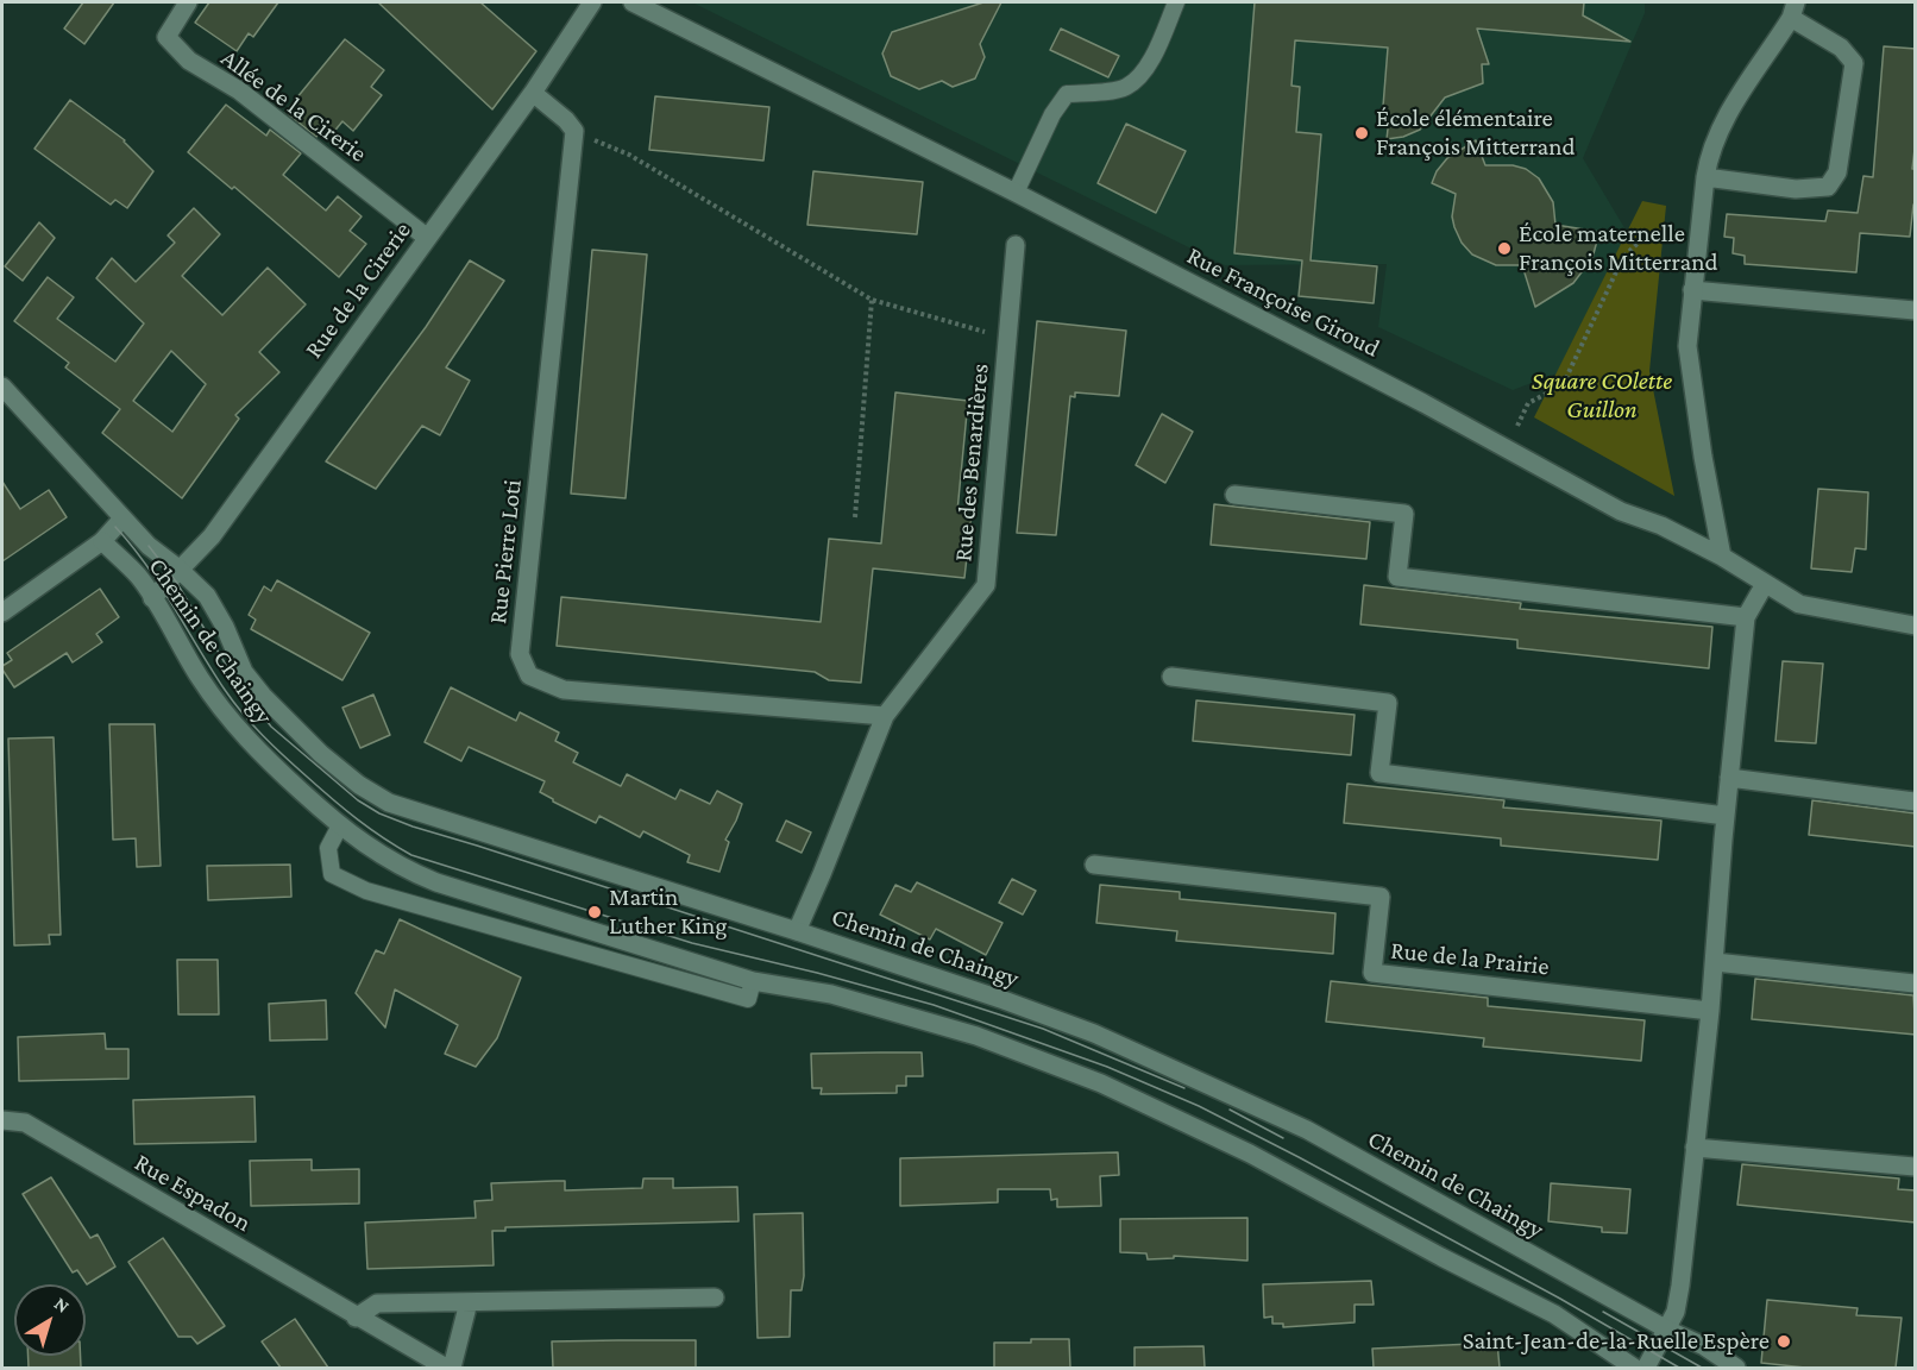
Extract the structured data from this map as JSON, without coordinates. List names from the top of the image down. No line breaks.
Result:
{"streets":{"street":["Allée de la Cirerie","Rue de la Cirerie","Rue Françoise Giroud","Rue des Benardières","Rue Pierre Loti","Chemin de Chaingy","Rue de la Prairie","Rue Espadon"]},"crossings":[["Allée de la Cirerie","Rue de la Cirerie"],["Rue de la Cirerie","Chemin de Chaingy"],["Rue des Benardières","Rue Pierre Loti"],["Rue des Benardières","Chemin de Chaingy"]],"parks":["Square COlette Guillon"],"places":["École élémentaire François Mitterrand","École maternelle François Mitterrand","Martin Luther King","Saint-Jean-de-la-Ruelle Espère"],"north":"top right"}
